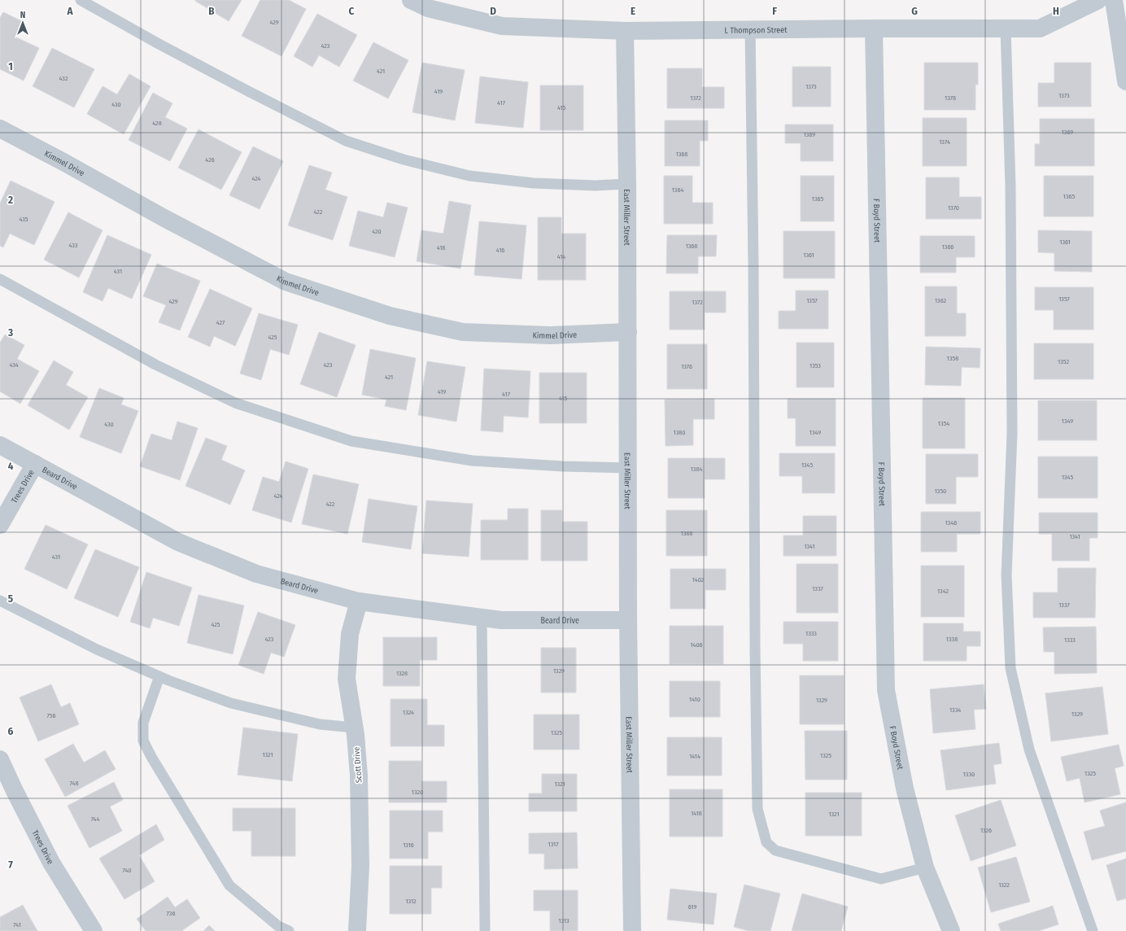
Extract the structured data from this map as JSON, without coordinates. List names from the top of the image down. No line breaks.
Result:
{"streets":{"street":["L Thompson Street","Kimmel Drive","East Miller Street","F Boyd Street","Beard Drive","Trees Drive","Scott Drive"]},"crossings":[["L Thompson Street","East Miller Street"],["L Thompson Street","F Boyd Street"],["Kimmel Drive","East Miller Street"],["East Miller Street","Beard Drive"],["Beard Drive","Trees Drive"],["Beard Drive","Scott Drive"]],"house_numbers":["429","423","421","432","1373","419","1373","1372","1378","417","430","415","428","1369","1369","1374","1368","426","424","1364","1365","1365","1370","422","435","420","1361","433","1368","1366","418","416","1361","414","431","1357","1357","1362","429","1372","427","425","1358","1352","434","423","1353","1376","421","419","417","415","1349","1354","430","1380","1349","1345","1384","1345","1350","424","422","1346","1388","1341","1341","431","1402","1337","1342","1337","425","1333","423","1338","1333","1406","1329","1328","1410","1329","1334","1324","1329","756","1325","1321","1325","1414","1325","1330","748","1321","1320","1418","1321","744","1326","1317","1316","740","1322","1312","619","736","1313","741"],"north":"top","grid":{"columns":["A","B","C","D","E","F","G","H"],"rows":["1","2","3","4","5","6","7"]}}
